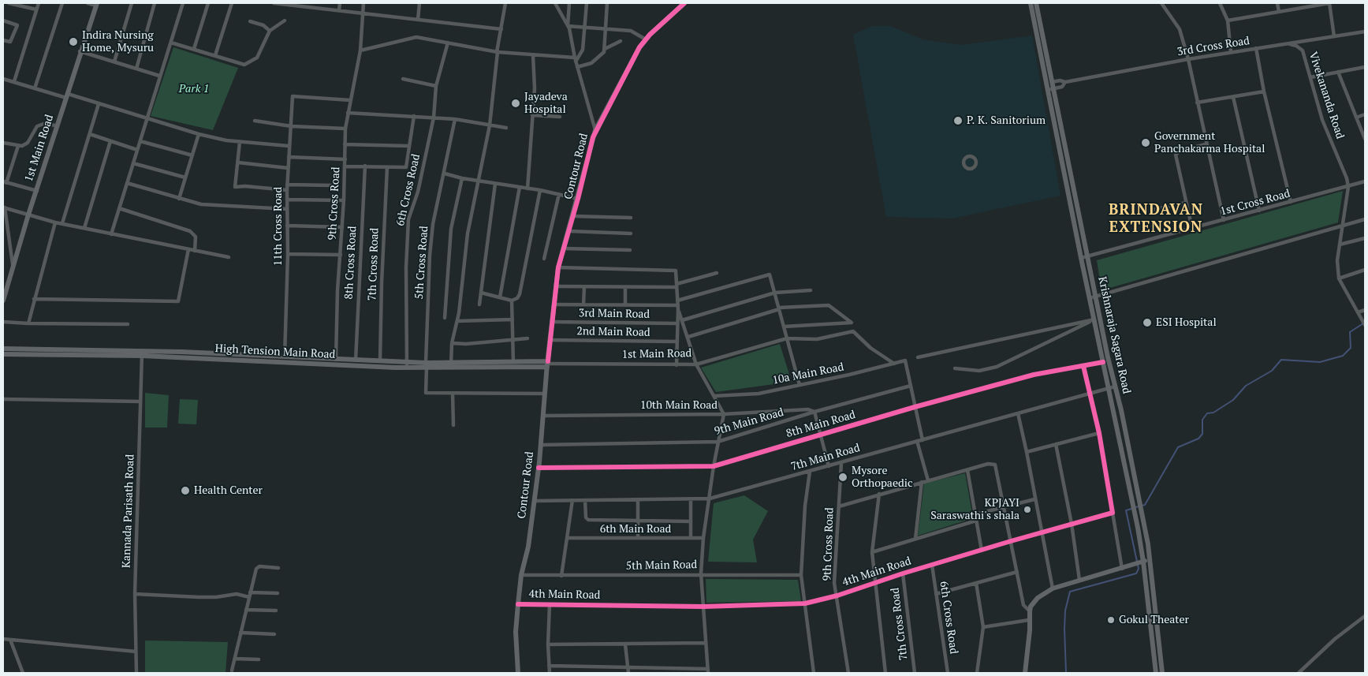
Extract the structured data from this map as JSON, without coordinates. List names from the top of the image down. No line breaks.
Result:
{"streets":{"main road":["1st Main Road","Contour Road","Krishnaraja Sagara Road","High Tension Main Road"],"street":["3rd Cross Road","Vivekananda Road","6th Cross Road","1st Cross Road","9th Cross Road","11th Cross Road","8th Cross Road","5th Cross Road","7th Cross Road","3rd Main Road","2nd Main Road","10a Main Road","10th Main Road","9th Main Road","8th Main Road","7th Main Road","Kannada Parisath Road","6th Main Road","5th Main Road","4th Main Road"]},"crossings":[["3rd Cross Road","Vivekananda Road"],["3rd Cross Road","Krishnaraja Sagara Road"],["Vivekananda Road","1st Cross Road"],["1st Main Road","Contour Road"],["1st Main Road","High Tension Main Road"],["1st Main Road","10a Main Road"],["Contour Road","3rd Main Road"],["Contour Road","2nd Main Road"],["Contour Road","High Tension Main Road"],["Contour Road","10th Main Road"],["Contour Road","9th Main Road"],["Contour Road","8th Main Road"],["Contour Road","7th Main Road"],["Contour Road","5th Main Road"],["Contour Road","4th Main Road"],["6th Cross Road","High Tension Main Road"],["6th Cross Road","4th Main Road"],["1st Cross Road","Krishnaraja Sagara Road"],["9th Cross Road","11th Cross Road"],["9th Cross Road","7th Main Road"],["9th Cross Road","4th Main Road"],["5th Cross Road","High Tension Main Road"],["7th Cross Road","4th Main Road"],["Krishnaraja Sagara Road","8th Main Road"],["Krishnaraja Sagara Road","7th Main Road"],["High Tension Main Road","Kannada Parisath Road"],["10a Main Road","9th Main Road"],["10th Main Road","9th Main Road"]],"districts":["BRINDAVAN EXTENSION"],"parks":["Park 1"],"places":["Indira Nursing Home, Mysuru","Jayadeva Hospital","P. K. Sanitorium","Government Panchakarma Hospital","ESI Hospital","Mysore Orthopaedic","Health Center","KPJAYI Saraswathi's shala","Gokul Theater"]}
